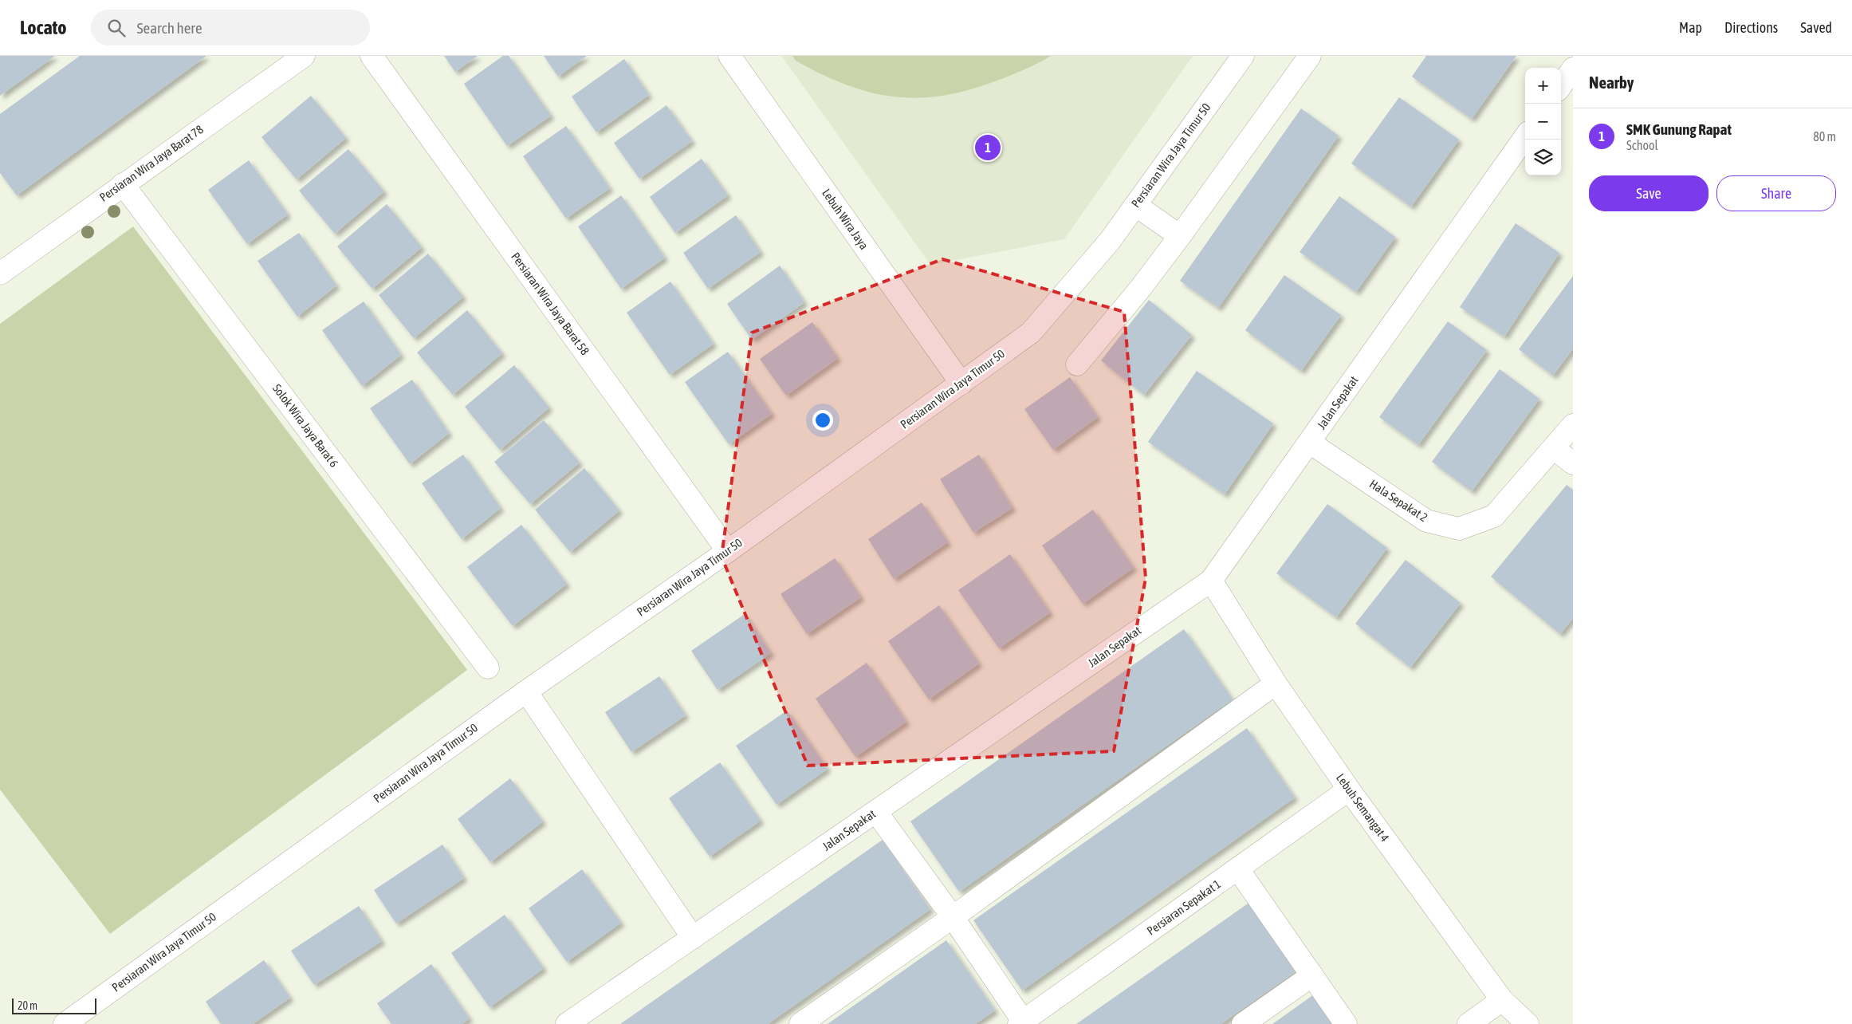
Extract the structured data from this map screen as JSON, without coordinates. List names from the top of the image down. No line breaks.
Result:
{"streets":{"street":["Persiaran Wira Jaya Timur 50","Persiaran Wira Jaya Barat 78","Lebuh Wira Jaya","Persiaran Wira Jaya Barat 58","Jalan Sepakat","Solok Wira Jaya Barat 6","Hala Sepakat 2","Lebuh Semangat 4","Persiaran Sepakat 1"]},"crossings":[["Persiaran Wira Jaya Timur 50","Lebuh Wira Jaya"],["Persiaran Wira Jaya Timur 50","Persiaran Wira Jaya Barat 58"],["Persiaran Wira Jaya Barat 78","Solok Wira Jaya Barat 6"],["Jalan Sepakat","Hala Sepakat 2"],["Jalan Sepakat","Lebuh Semangat 4"],["Lebuh Semangat 4","Persiaran Sepakat 1"]],"scale_bar":"20 m","page":{"header":"Locato","search":"Search here","nav":["Map","Directions","Saved"],"heading":"Nearby","map_buttons":["+","−"],"list":[{"mark":"1","name":"SMK Gunung Rapat","note":"School","value":"80 m"}],"pins":"1","buttons":["Save","Share"],"scale":"20 m"}}
